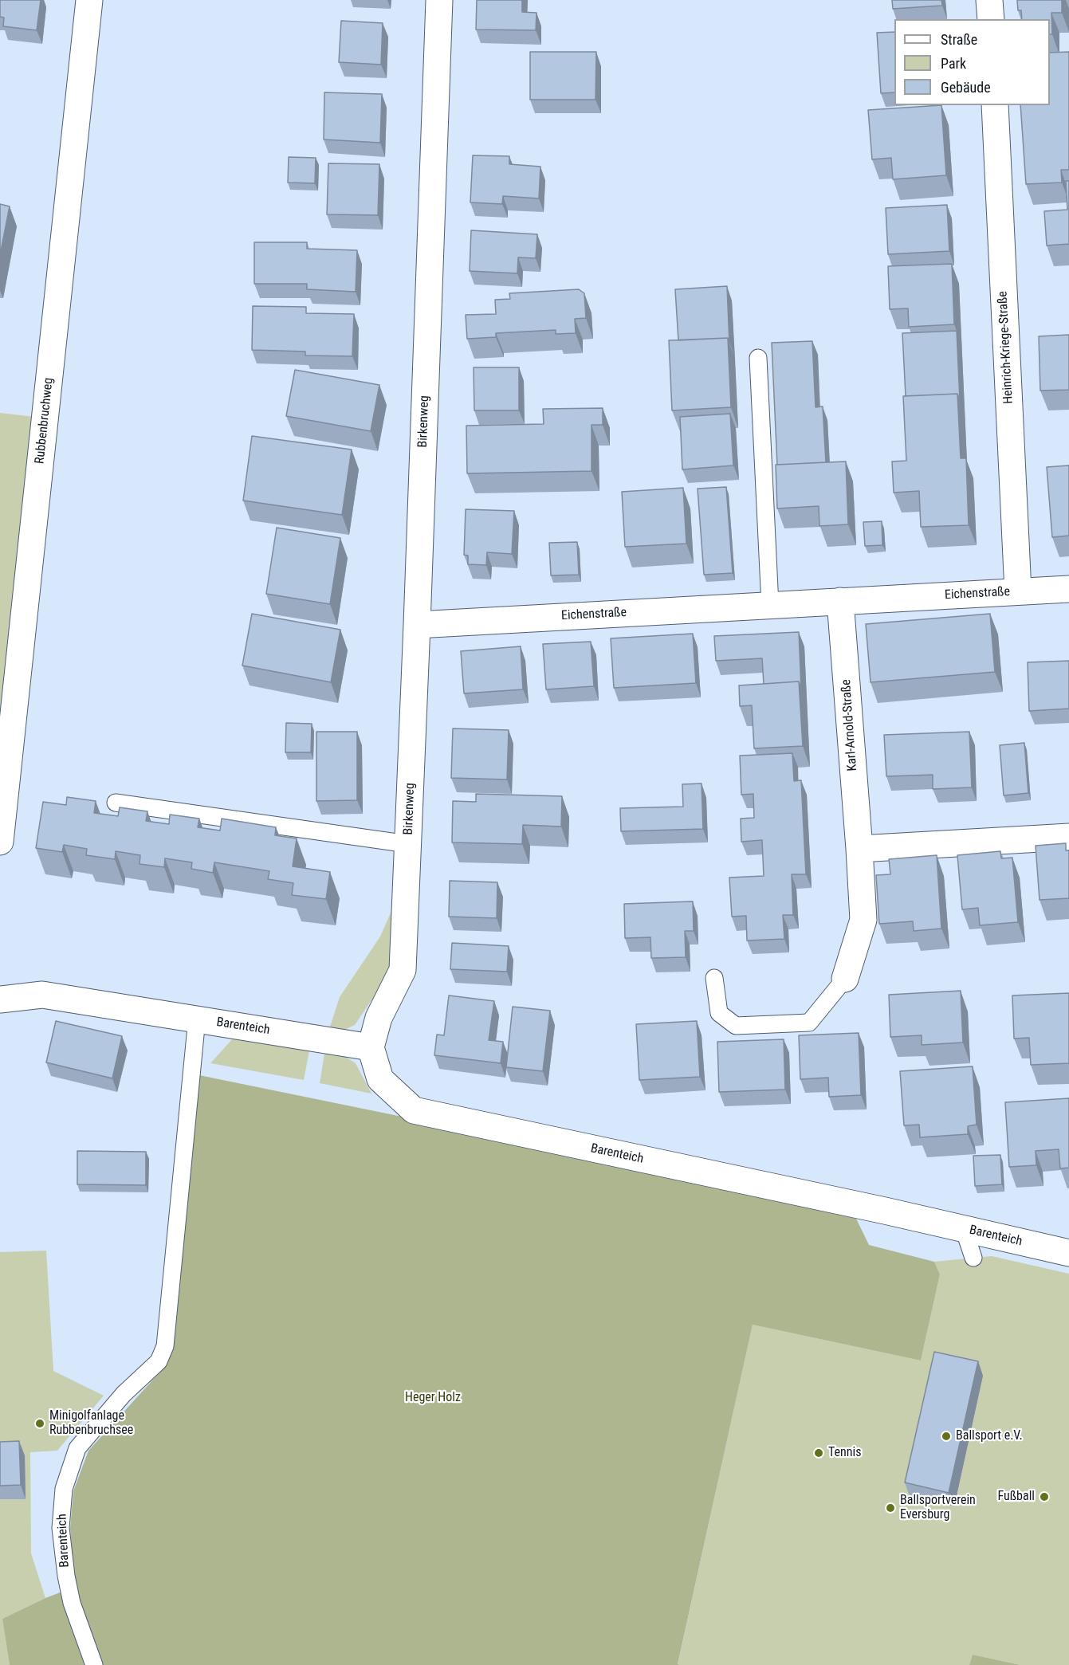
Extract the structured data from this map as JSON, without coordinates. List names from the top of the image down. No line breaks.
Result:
{"streets":{"street":["Heinrich-Kriege-Straße","Rubbenbruchweg","Birkenweg","Eichenstraße","Karl-Arnold-Straße","Barenteich"]},"crossings":[["Heinrich-Kriege-Straße","Eichenstraße"],["Birkenweg","Eichenstraße"],["Birkenweg","Barenteich"],["Eichenstraße","Karl-Arnold-Straße"]],"parks":["Heger Holz"],"places":["Minigolfanlage Rubbenbruchsee","Ballsport e.V.","Tennis","Fußball","Ballsportverein Eversburg"],"legend":["Straße","Park","Gebäude"]}
